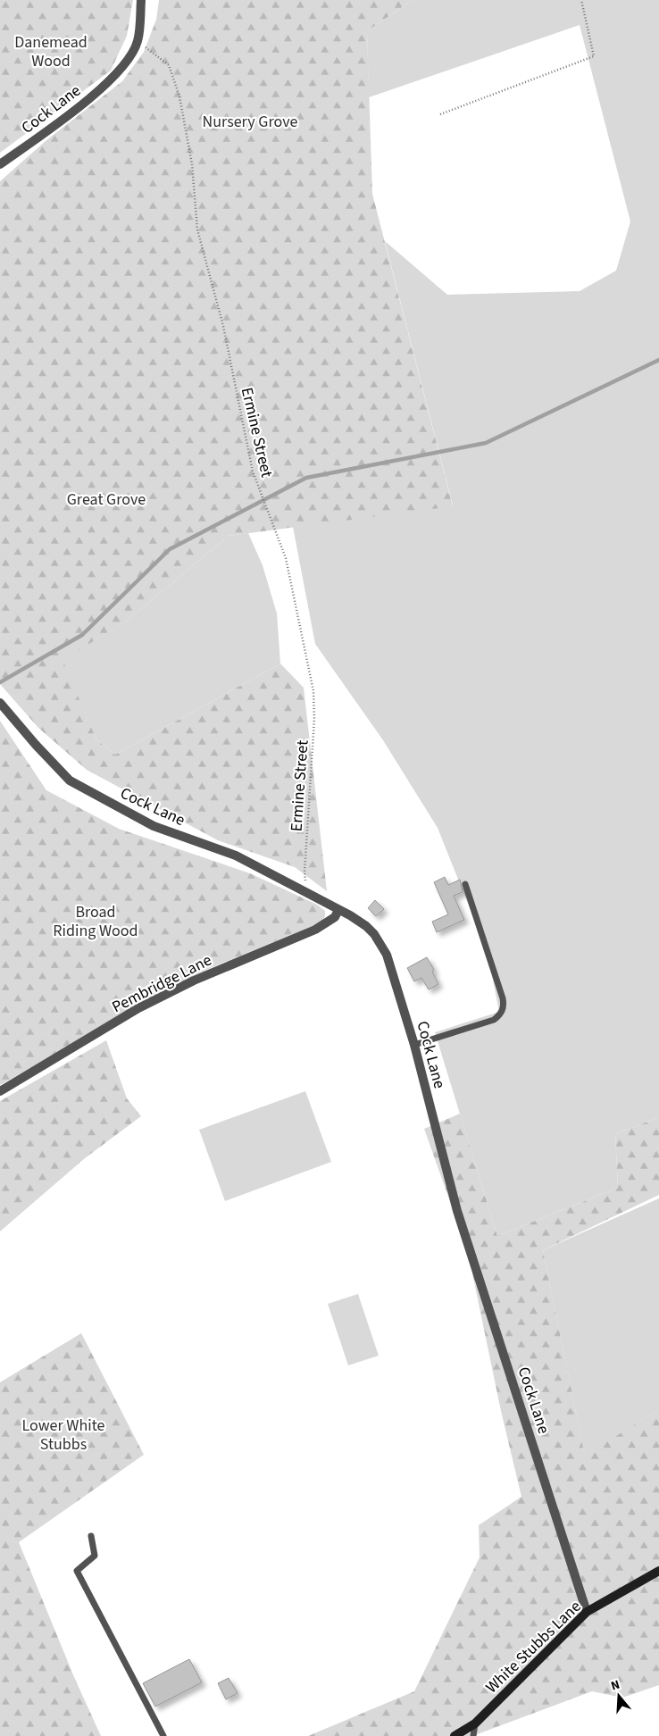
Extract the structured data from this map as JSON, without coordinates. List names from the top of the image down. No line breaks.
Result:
{"streets":{"street":["Cock Lane","Pembridge Lane","White Stubbs Lane"],"path":["Ermine Street"]},"crossings":[["Cock Lane","Ermine Street"],["Cock Lane","Pembridge Lane"],["Cock Lane","White Stubbs Lane"]],"parks":["Danemead Wood","Nursery Grove","Great Grove","Broad Riding Wood","Lower White Stubbs"],"north":"top"}
